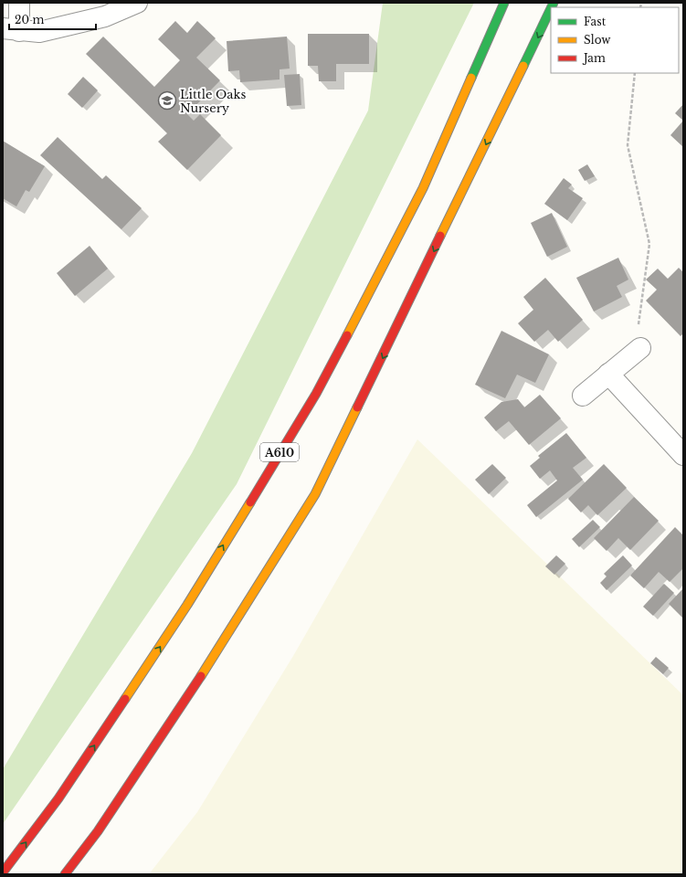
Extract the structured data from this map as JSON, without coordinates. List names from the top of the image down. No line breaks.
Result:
{"streets":{"highway":["A610"]},"places":{"school or university":["Little Oaks Nursery"]},"legend":["Fast","Slow","Jam"],"scale_bar":"20 m"}
